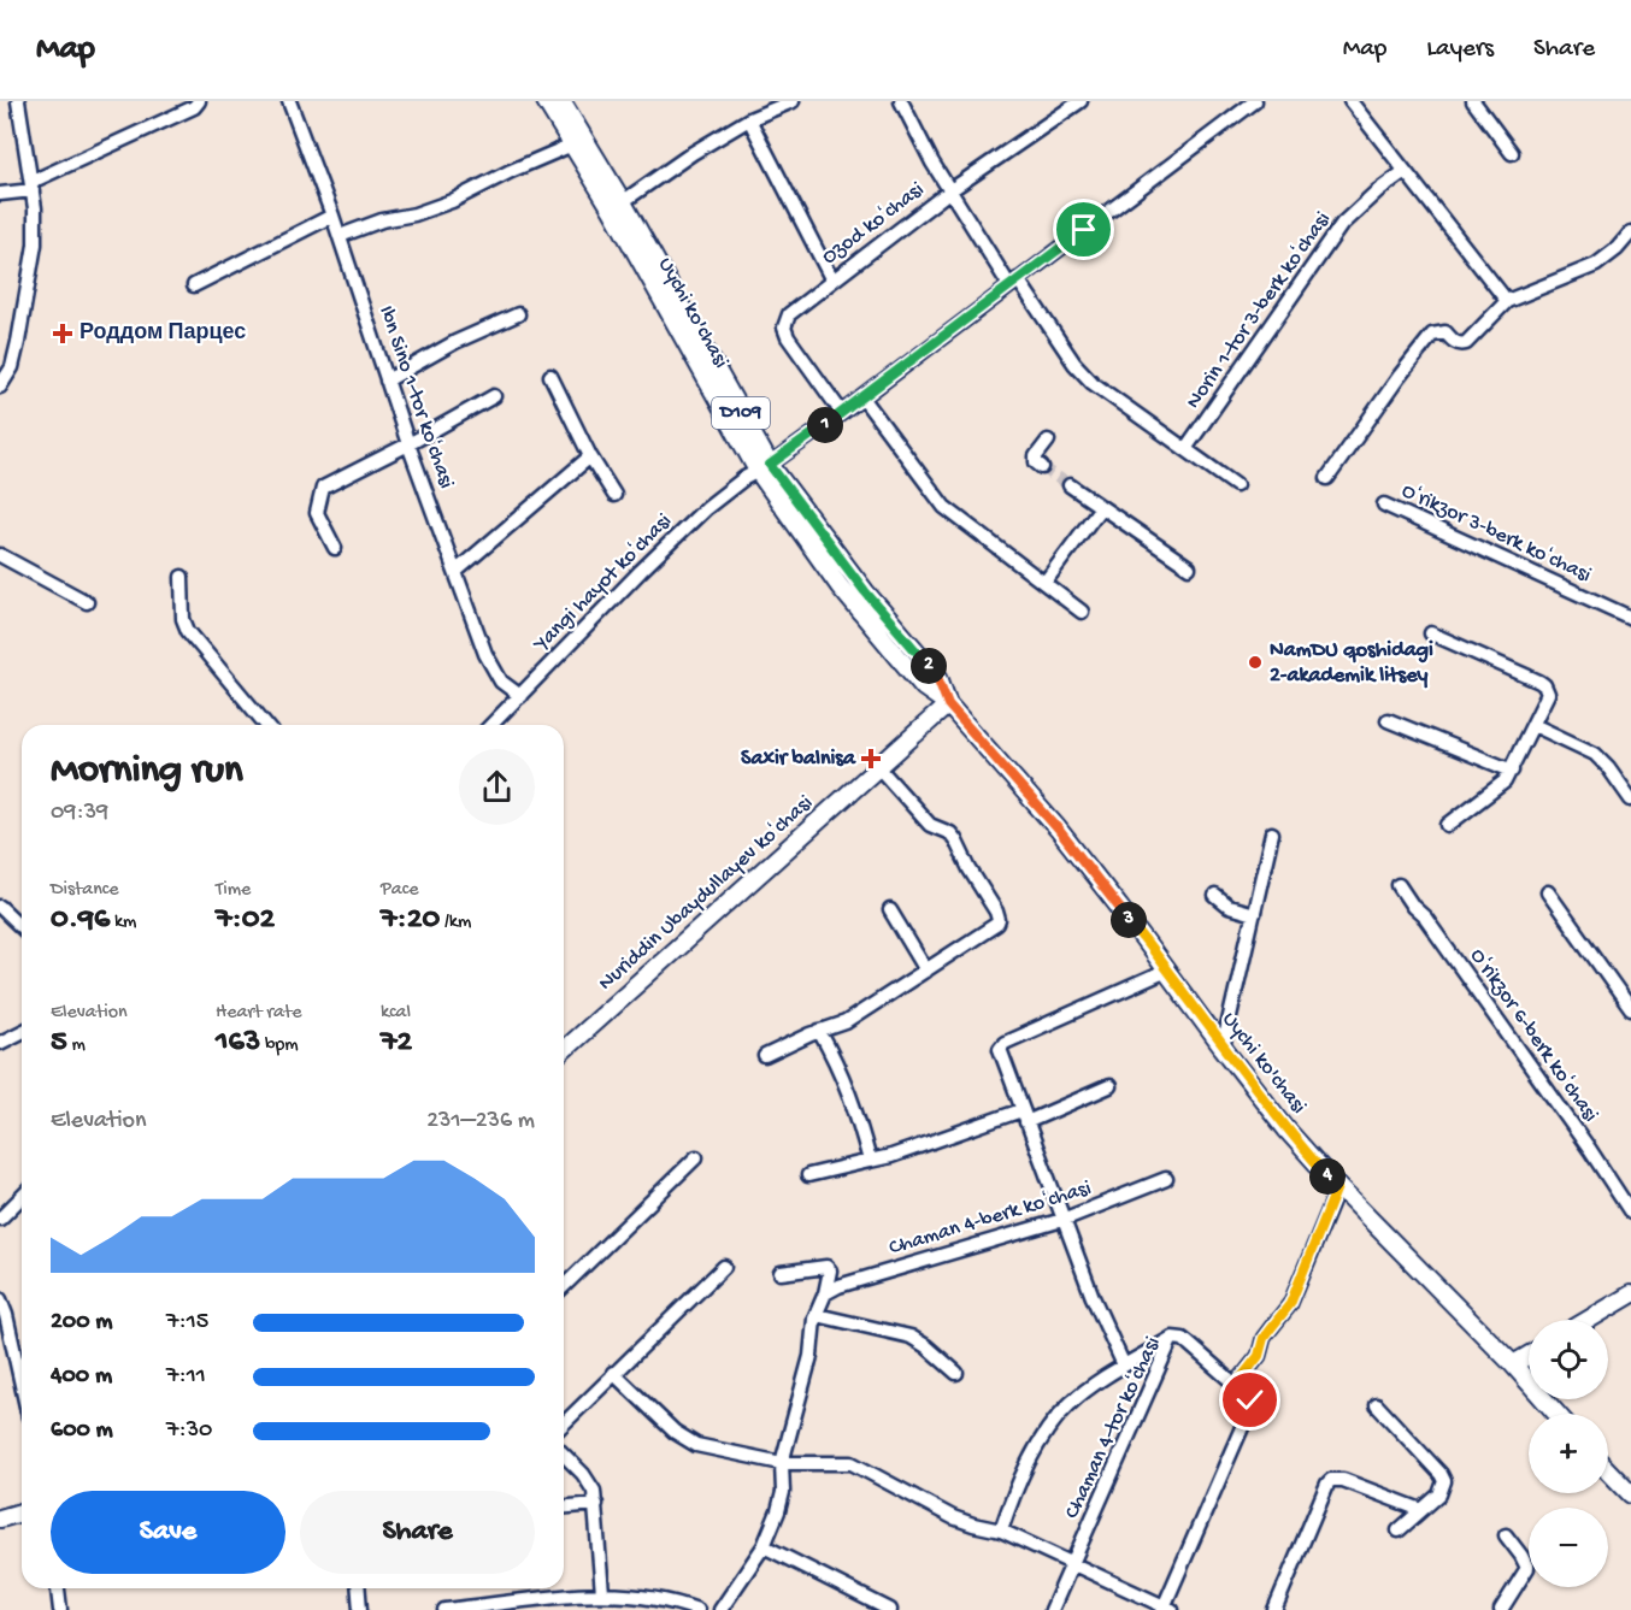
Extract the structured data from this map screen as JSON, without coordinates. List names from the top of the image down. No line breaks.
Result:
{"streets":{"main road":["Uychi ko'chasi","D109","Nuriddin Ubaydullayev koʻchasi"],"street":["Ozod koʻchasi","Norin 1-tor 3-berk koʻchasi","Ibn Sino 1-tor koʻchasi","Oʻrikzor 3-berk koʻchasi","Yangi hayot koʻchasi","Oʻrikzor 6-berk koʻchasi","Chaman 4-berk koʻchasi","Chaman 4-tor koʻchasi"]},"crossings":[["Ozod koʻchasi","Yangi hayot koʻchasi"],["Uychi ko'chasi","Yangi hayot koʻchasi"],["Uychi ko'chasi","Nuriddin Ubaydullayev koʻchasi"],["Ibn Sino 1-tor koʻchasi","Yangi hayot koʻchasi"]],"places":{"health":["Роддом Парцес","Saxir balnisa"],"other":["NamDU qoshidagi 2-akademik litsey"]},"page":{"header":"Map","nav":["Map","Layers","Share"],"pins":["1","2","3","4"],"heading":["Morning run","09:39"],"stats":[["Distance","0.96 km"],["Time","7:02"],["Pace","7:20 /km"],["Elevation","5 m"],["Heart rate","163 bpm"],["kcal","72"]],"chart":["Elevation","231–236 m"],"list":[{"name":"200 m","note":"7:15"},{"name":"400 m","note":"7:11"},{"name":"600 m","note":"7:30"}],"map_buttons":["+","−"],"buttons":["Save","Share"]}}
